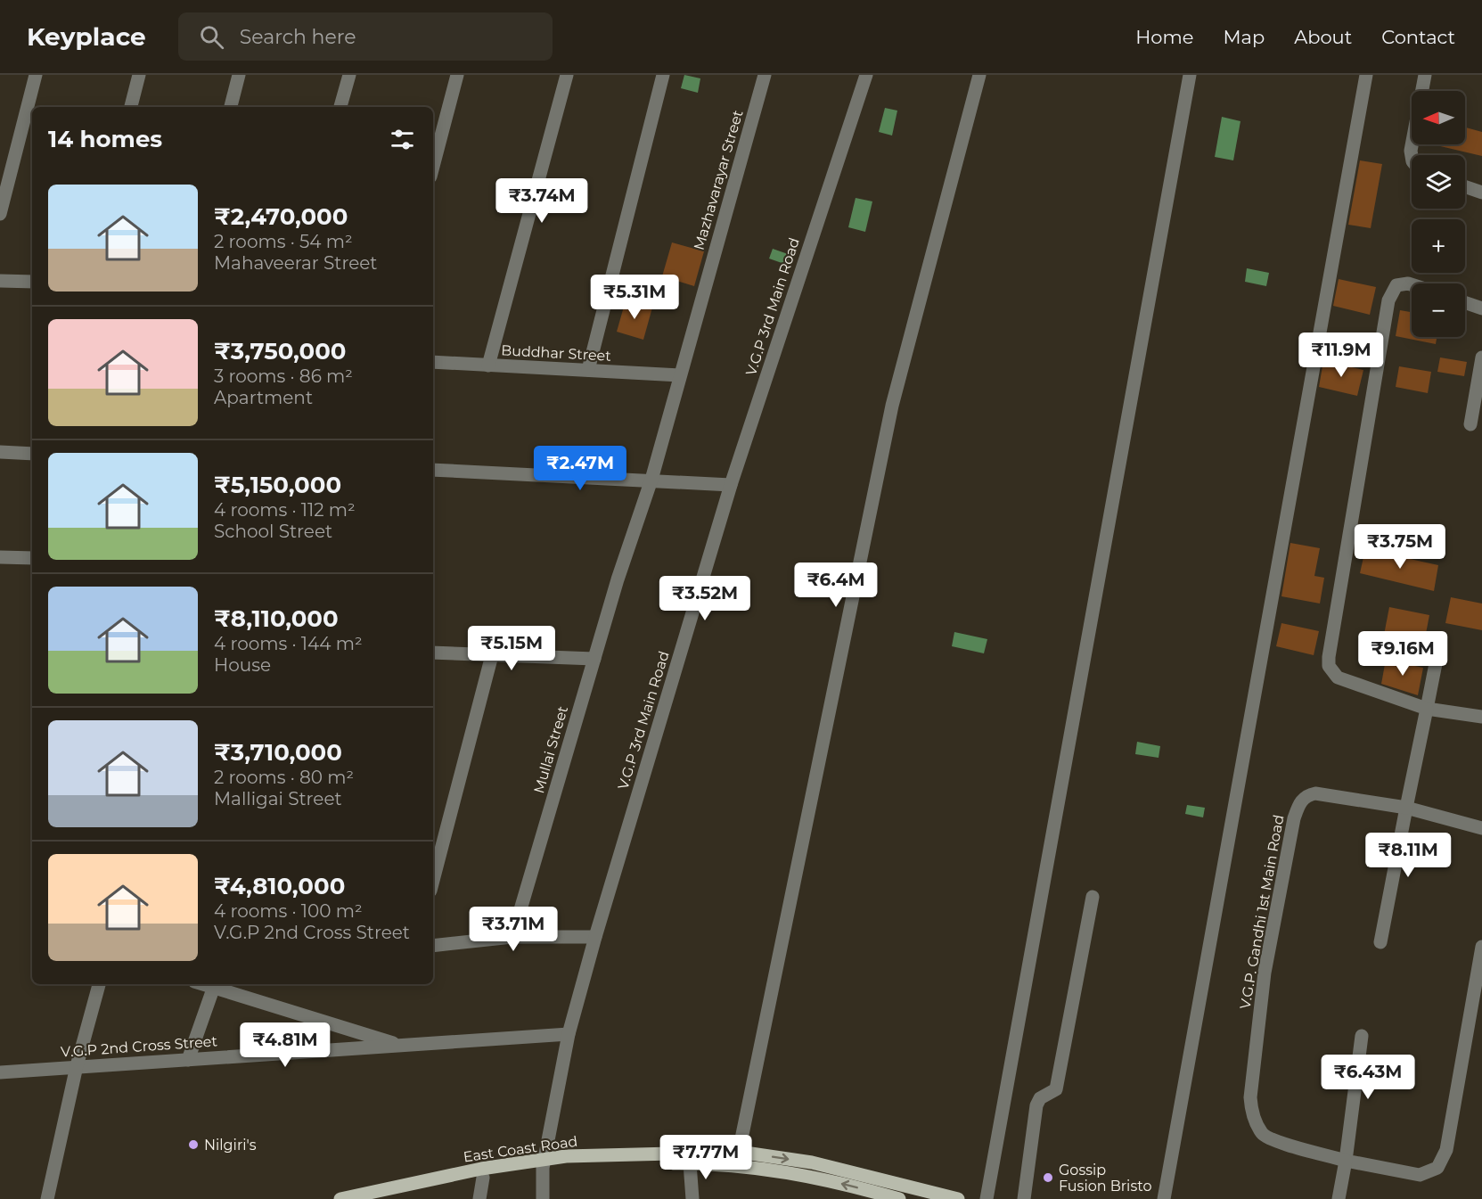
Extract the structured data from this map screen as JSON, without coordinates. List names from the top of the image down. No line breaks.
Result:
{"streets":{"main road":["East Coast Road"],"street":["Mazhavarayar Street","V.G.P 3rd Main Road","Buddhar Street","Mullai Street","V.G.P. Gandhi 1st Main Road","V.G.P 2nd Cross Street"]},"crossings":[["Mazhavarayar Street","Buddhar Street"],["Mazhavarayar Street","Mullai Street"],["V.G.P 3rd Main Road","V.G.P 2nd Cross Street"],["V.G.P 3rd Main Road","East Coast Road"]],"places":["Nilgiri's","Gossip Fusion Bristo"],"north":"left","page":{"header":"Keyplace","search":"Search here","nav":["Home","Map","About","Contact"],"map_buttons":["+","−"],"heading":"14 homes","list":[{"name":"₹2,470,000","note":"2 rooms · 54 m² · Mahaveerar Street"},{"name":"₹3,750,000","note":"3 rooms · 86 m² · Apartment"},{"name":"₹5,150,000","note":"4 rooms · 112 m² · School Street"},{"name":"₹8,110,000","note":"4 rooms · 144 m² · House"},{"name":"₹3,710,000","note":"2 rooms · 80 m² · Malligai Street"},{"name":"₹4,810,000","note":"4 rooms · 100 m² · V.G.P 2nd Cross Street"}],"price":["₹3.74M","₹5.31M","₹11.9M","₹2.47M","₹3.75M","₹6.4M","₹3.52M","₹5.15M","₹9.16M","₹8.11M","₹3.71M","₹4.81M","₹6.43M","₹7.77M"]}}
